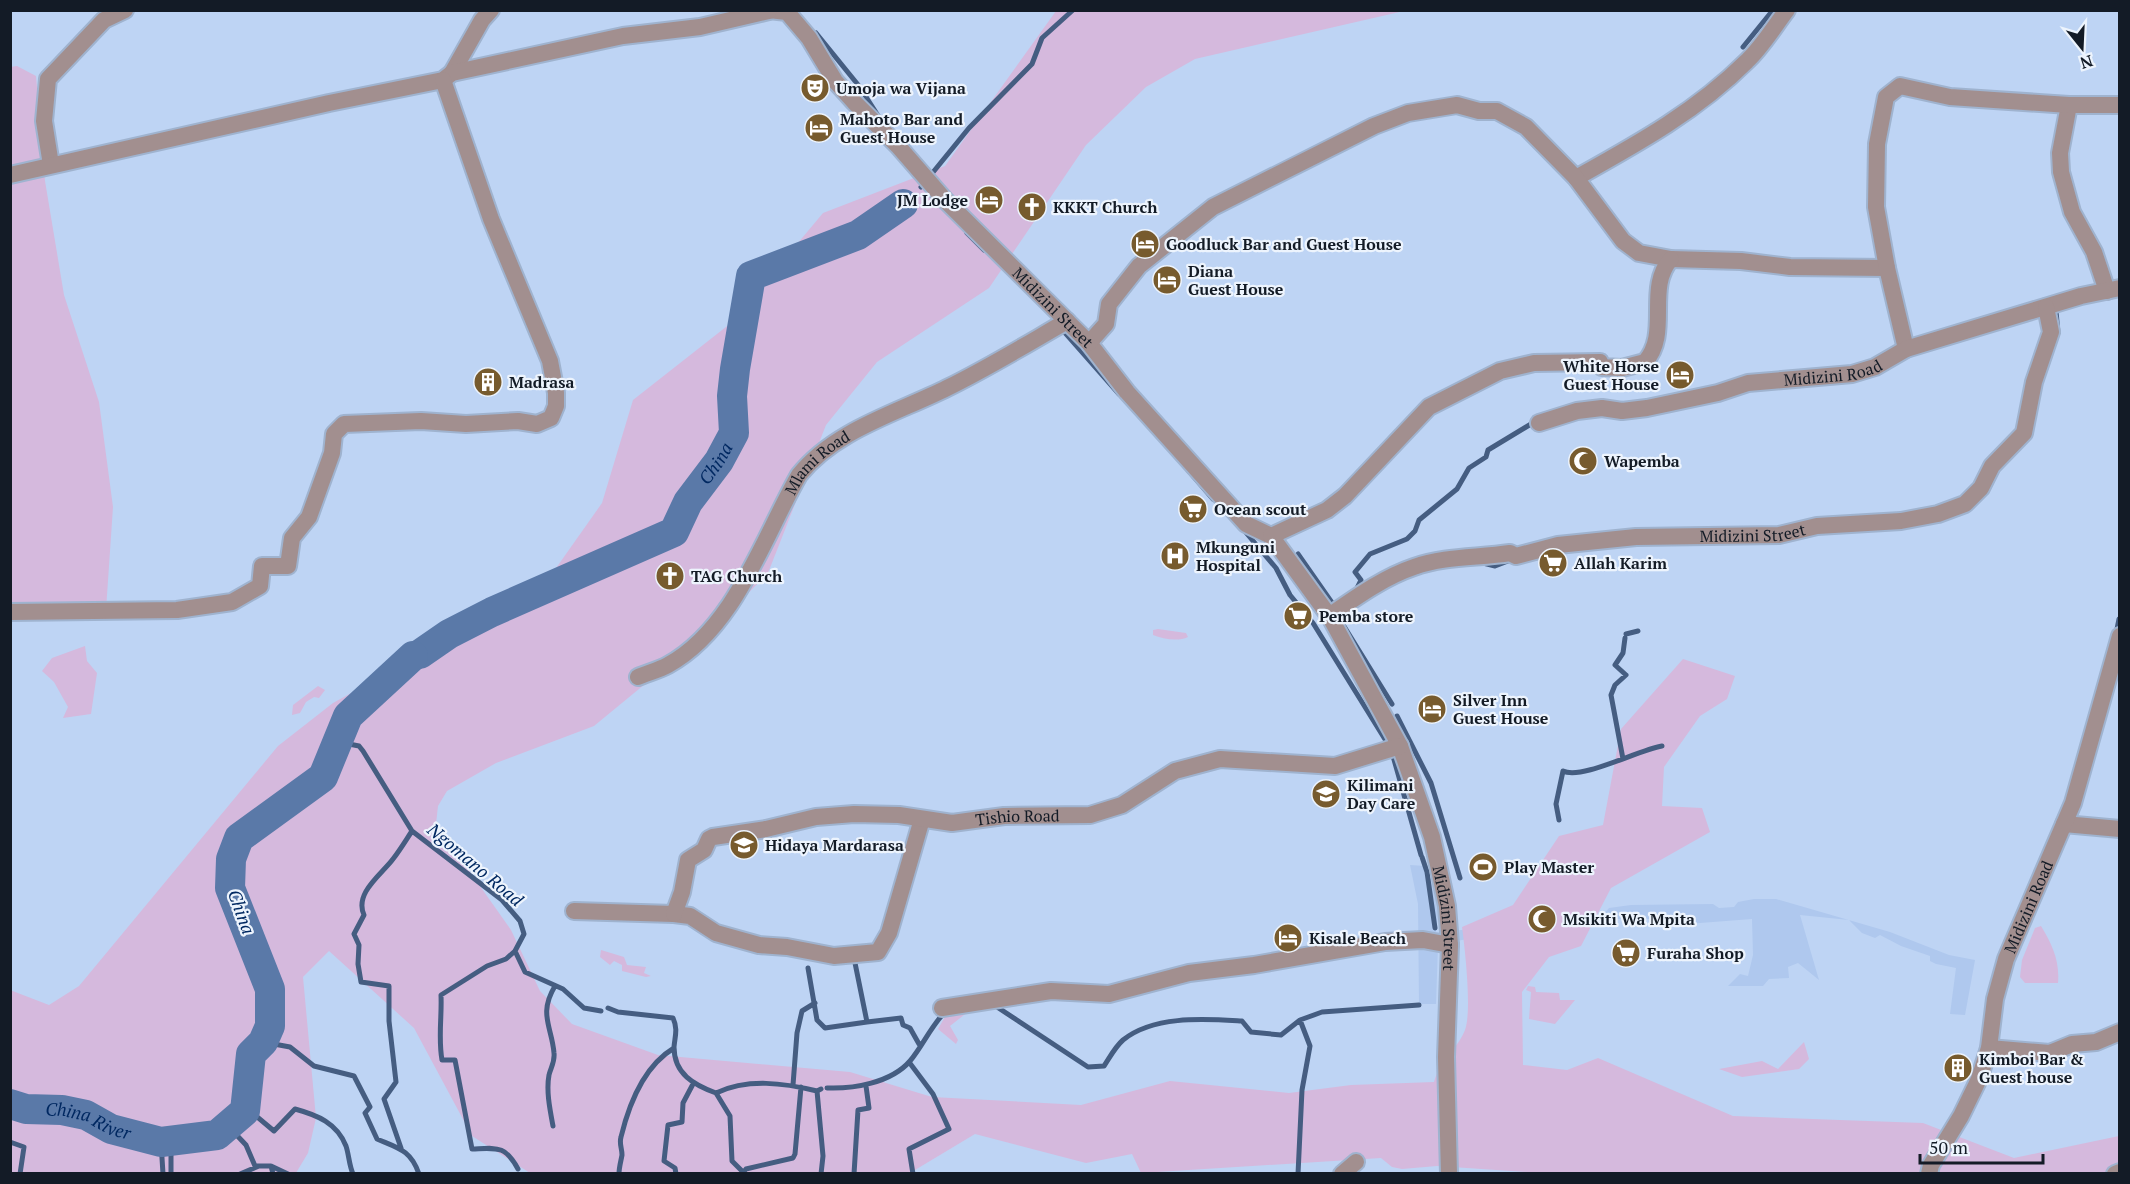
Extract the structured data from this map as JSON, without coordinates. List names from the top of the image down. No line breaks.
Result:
{"streets":{"street":["Midizini Street","Midizini Road","Mlami Road","Tishio Road"]},"crossings":[["Midizini Street","Midizini Road"],["Midizini Street","Mlami Road"],["Midizini Street","Tishio Road"]],"water":["China","Ngomano Road","China River"],"places":{"theatre":["Umoja wa Vijana"],"hotel":["Mahoto Bar and Guest House","JM Lodge","Goodluck Bar and Guest House","Diana Guest House","White Horse Guest House","Silver Inn Guest House","Kisale Beach"],"church":["KKKT Church","TAG Church"],"building":["Madrasa","Kimboi Bar & Guest house"],"mosque":["Wapemba","Msikiti Wa Mpita"],"supermarket":["Ocean scout","Allah Karim","Pemba store","Furaha Shop"],"hospital":["Mkunguni Hospital"],"school or university":["Kilimani Day Care","Hidaya Mardarasa"],"sports":["Play Master"]},"scale_bar":"50 m","north":"bottom"}
